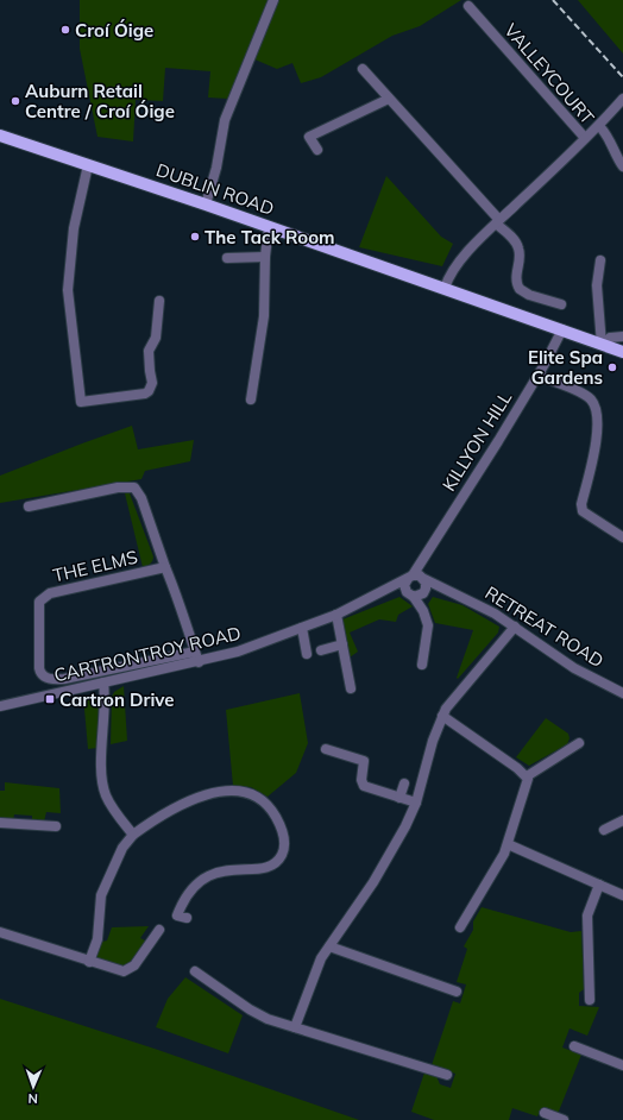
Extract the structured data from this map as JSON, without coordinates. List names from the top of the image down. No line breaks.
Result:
{"streets":{"main road":["DUBLIN ROAD"],"street":["VALLEYCOURT","KILLYON HILL","THE ELMS","RETREAT ROAD","CARTRONTROY ROAD"]},"crossings":[["VALLEYCOURT","DUBLIN ROAD"],["DUBLIN ROAD","KILLYON HILL"],["KILLYON HILL","RETREAT ROAD"],["KILLYON HILL","CARTRONTROY ROAD"],["THE ELMS","CARTRONTROY ROAD"],["RETREAT ROAD","CARTRONTROY ROAD"]],"places":{"other":["Croí Óige","Auburn Retail Centre / Croí Óige","The Tack Room","Elite Spa Gardens"],"transit":["Cartron Drive"]},"north":"bottom"}
